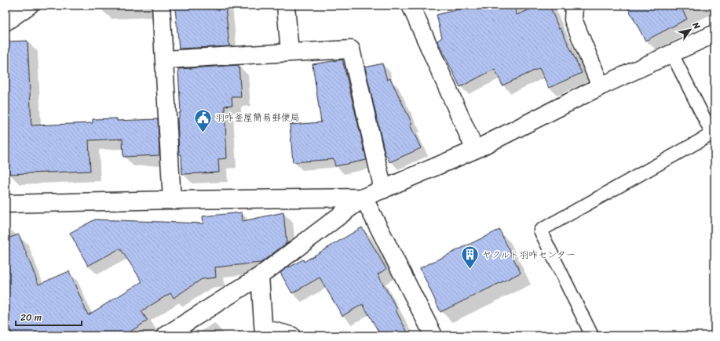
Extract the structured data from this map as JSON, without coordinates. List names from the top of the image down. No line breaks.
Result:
{"places":{"public building":["羽咋釜屋簡易郵便局"],"building":["ヤクルト羽咋センター"]},"scale_bar":"20 m","north":"top right"}
